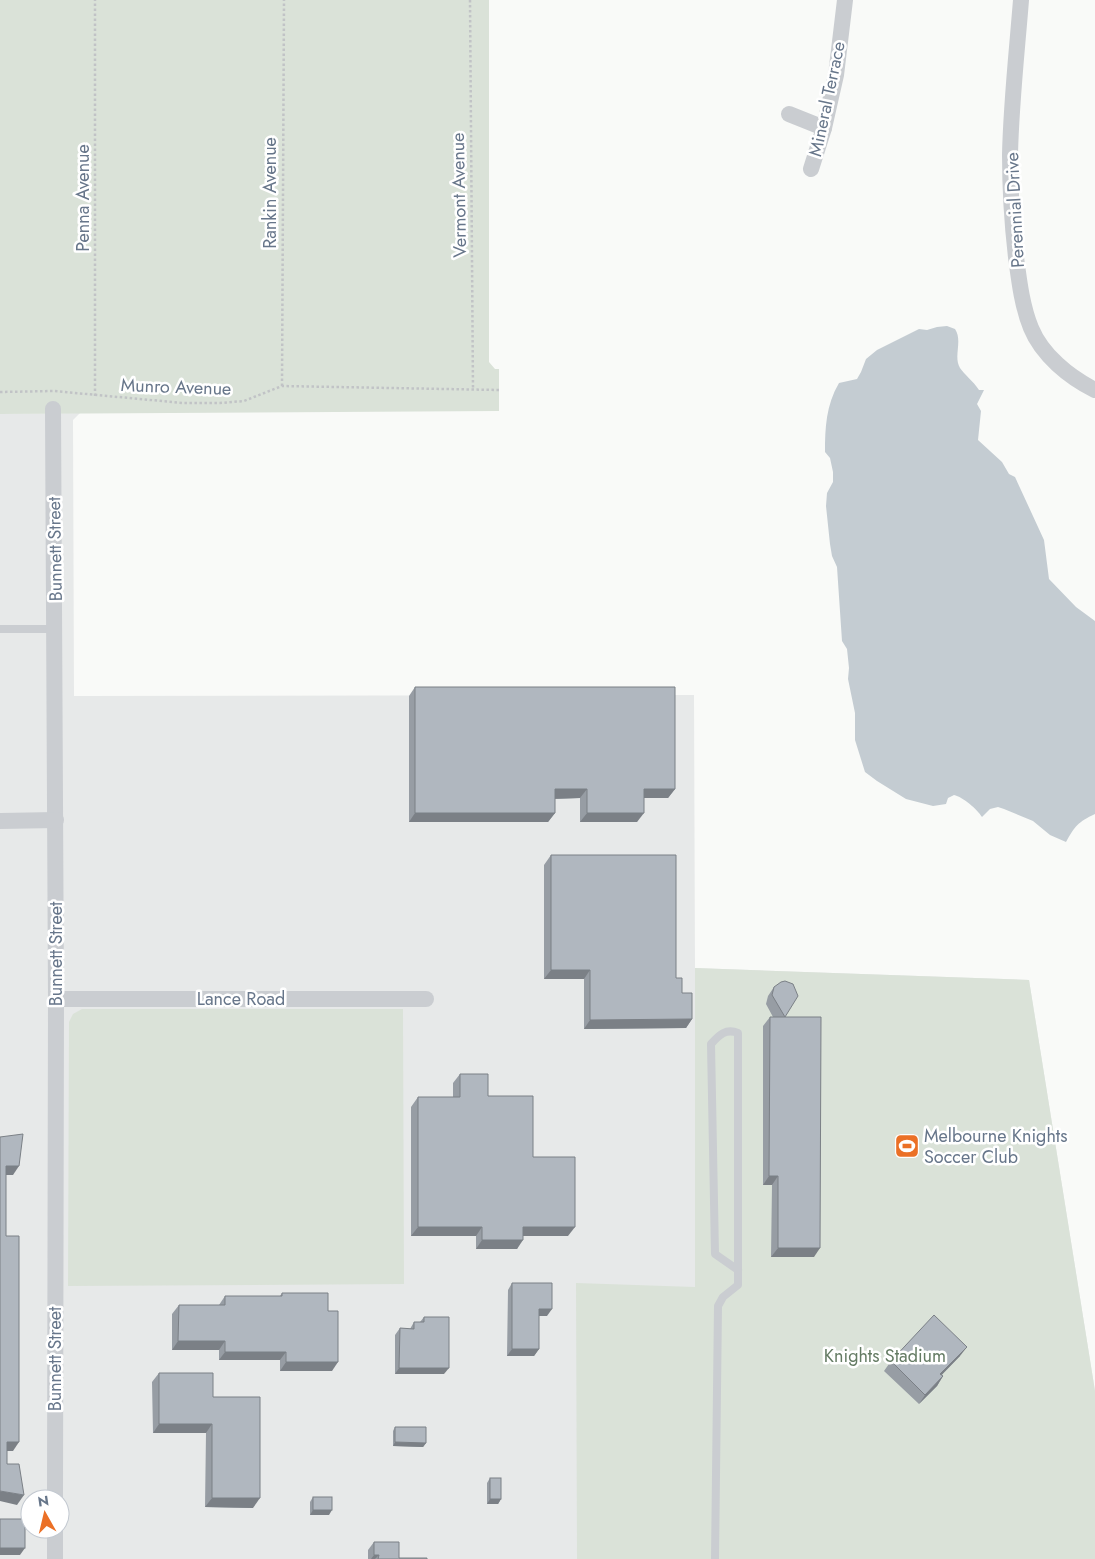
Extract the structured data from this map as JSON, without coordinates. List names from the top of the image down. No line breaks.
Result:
{"streets":{"street":["Mineral Terrace","Perennial Drive","Bunnett Street","Lance Road"],"path":["Rankin Avenue","Vermont Avenue","Penna Avenue","Munro Avenue"]},"crossings":[["Rankin Avenue","Munro Avenue"],["Vermont Avenue","Munro Avenue"],["Penna Avenue","Munro Avenue"],["Bunnett Street","Lance Road"]],"parks":["Knights Stadium"],"places":{"sports":["Melbourne Knights Soccer Club"]},"north":"top"}
